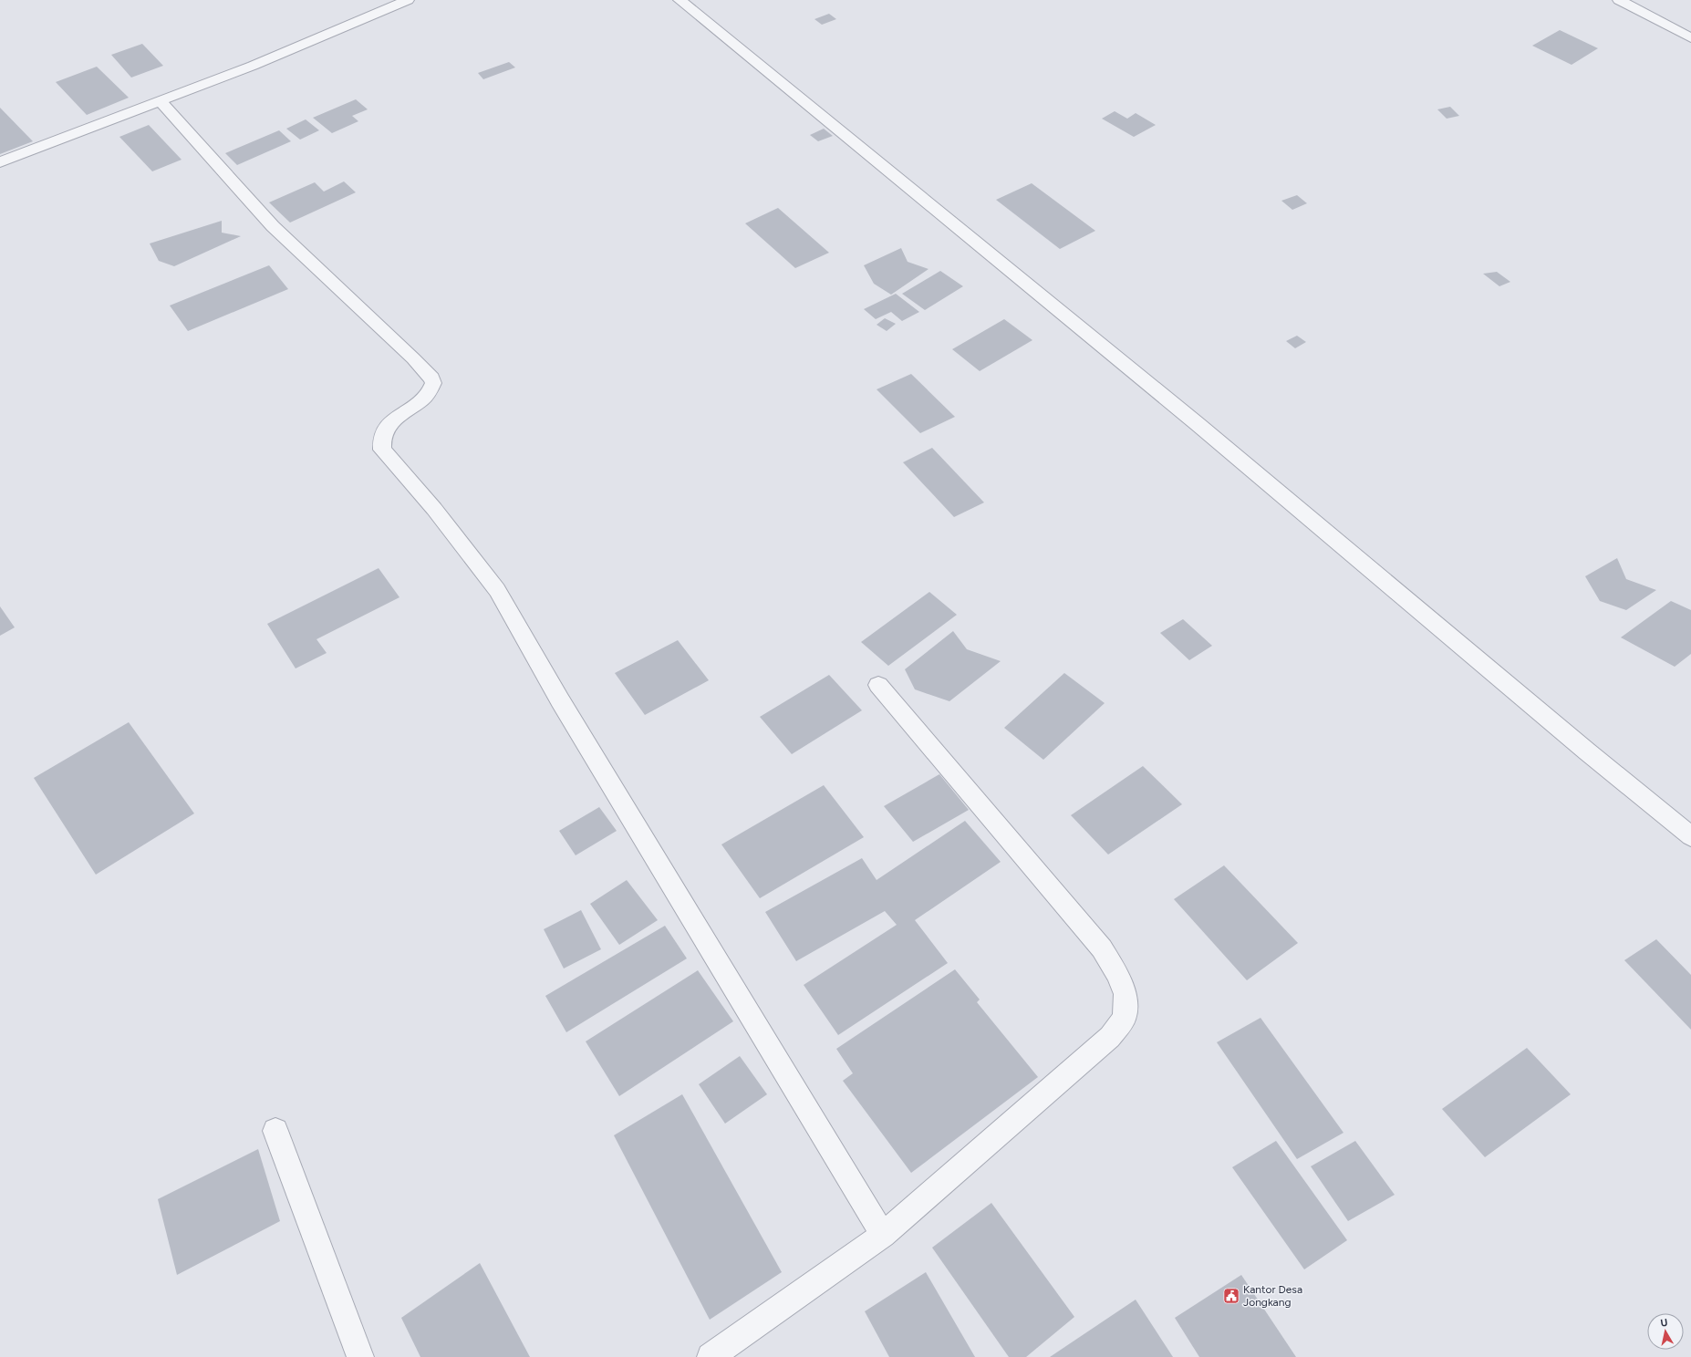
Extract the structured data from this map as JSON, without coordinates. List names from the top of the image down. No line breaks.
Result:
{"places":{"public building":["Kantor Desa Jongkang"]},"north":"top"}
